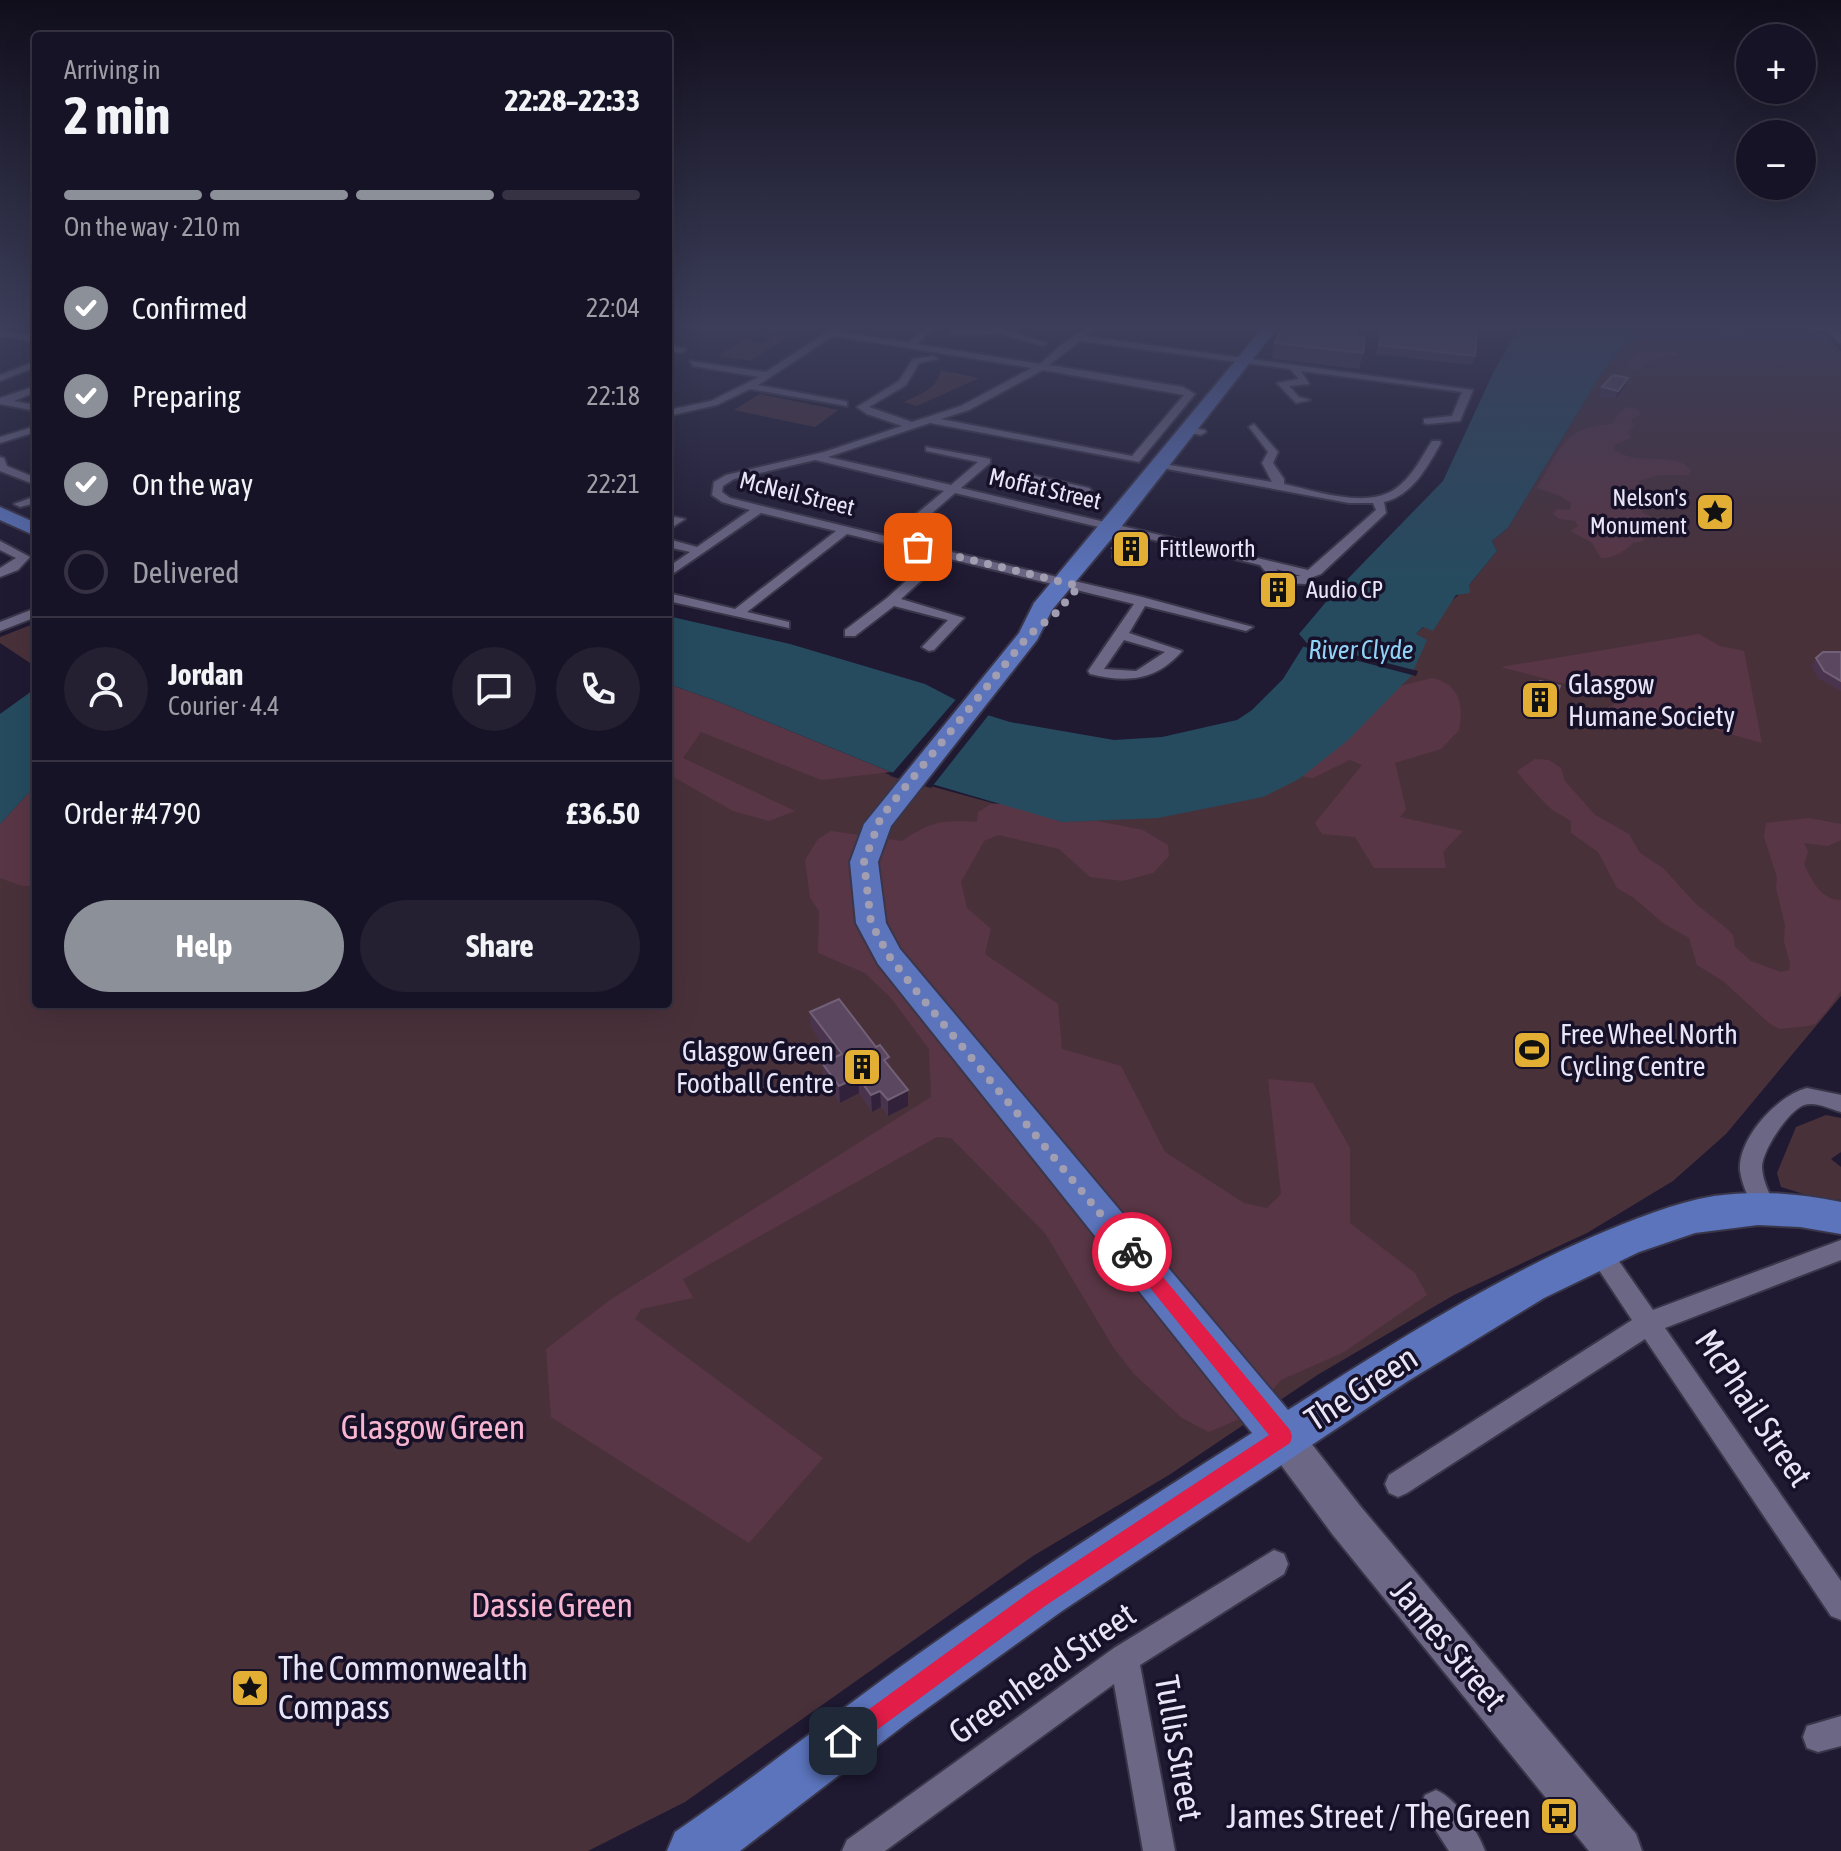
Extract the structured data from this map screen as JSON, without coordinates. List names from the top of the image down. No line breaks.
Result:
{"streets":{"main road":["The Green"],"street":["Moffat Street","McNeil Street","McPhail Street","James Street","Greenhead Street","Tullis Street"]},"crossings":[["Moffat Street","McNeil Street"],["The Green","McPhail Street"],["The Green","James Street"],["Greenhead Street","Tullis Street"]],"water":["River Clyde"],"parks":["Glasgow Green","Dassie Green"],"places":{"place":["Nelson's Monument","The Commonwealth Compass"],"building":["Fittleworth","Audio CP","Glasgow Humane Society","Glasgow Green Football Centre"],"sports":["Free Wheel North Cycling Centre"],"bus stop":["James Street / The Green"]},"page":{"map_buttons":["+","−"],"heading":["2 min","Arriving in","22:28–22:33"],"panel":["Jordan","Courier · 4.4","Order #4790","£36.50"],"bar":"On the way · 210 m","list":[["Confirmed","22:04"],["Preparing","22:18"],["On the way","22:21"],"Delivered"],"buttons":["Help","Share"]}}
